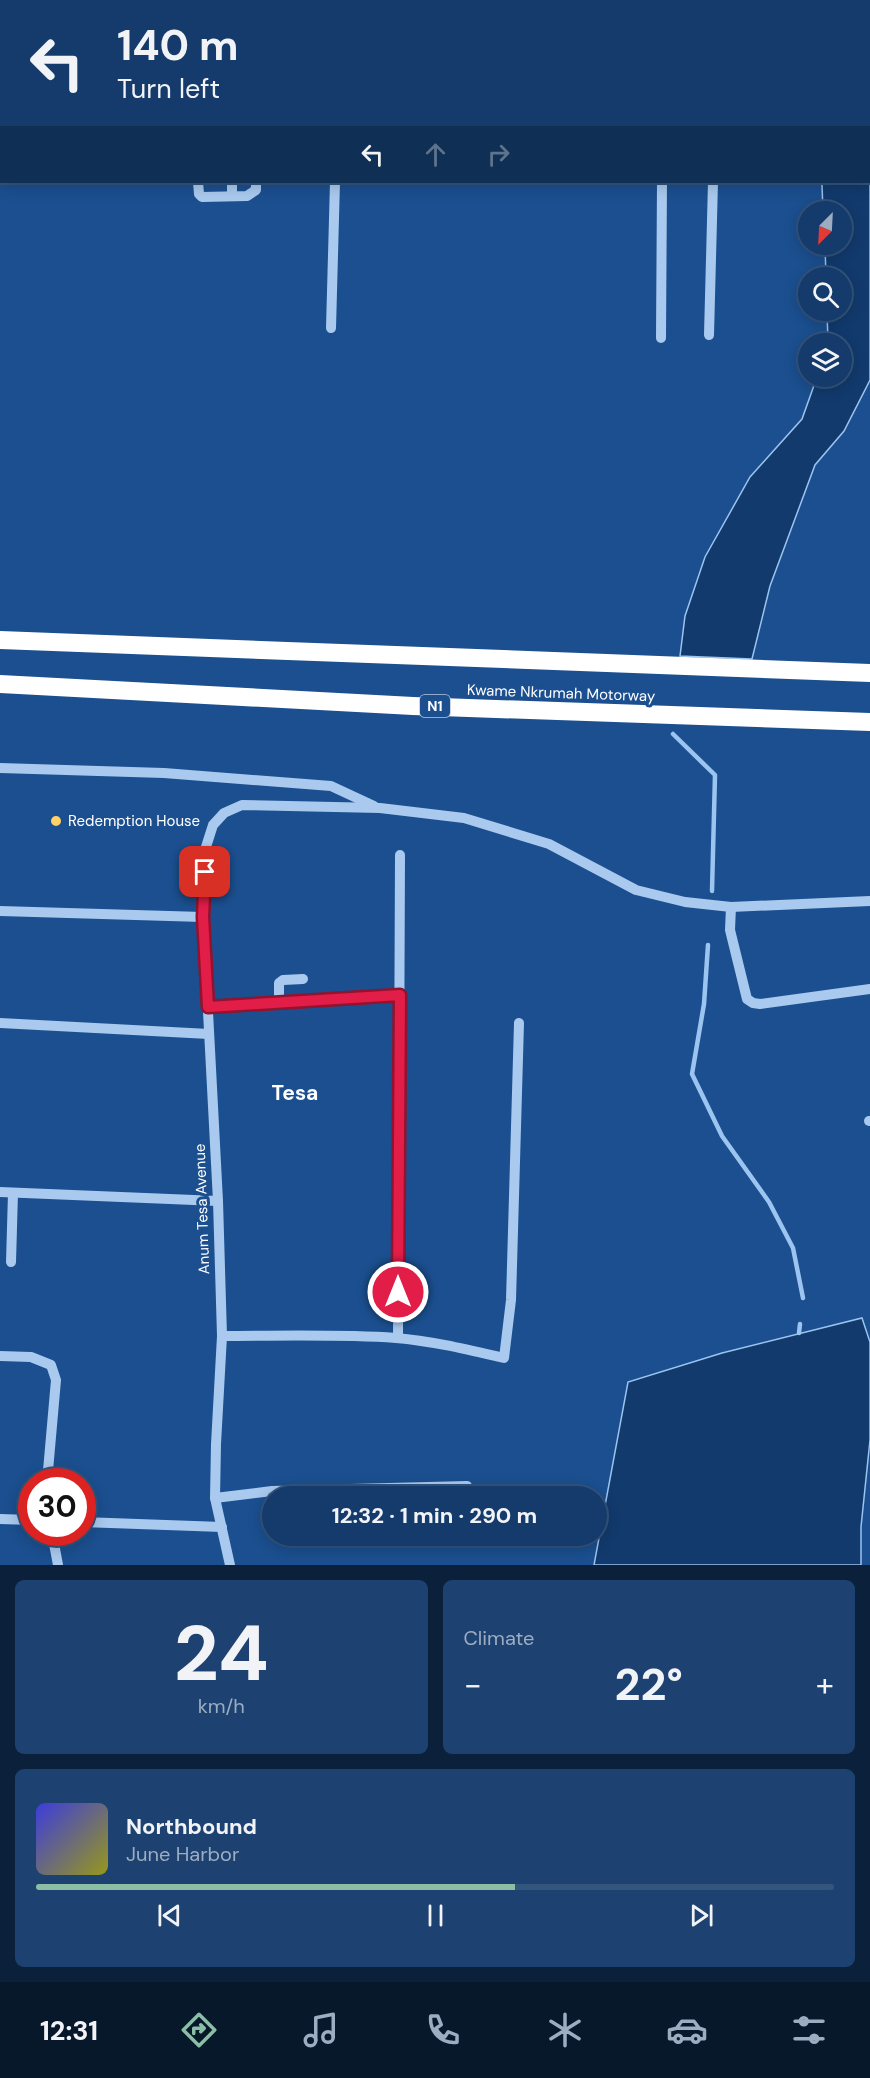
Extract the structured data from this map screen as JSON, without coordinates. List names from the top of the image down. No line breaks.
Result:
{"streets":{"highway":["Kwame Nkrumah Motorway","N1"],"street":["Anum Tesa Avenue"]},"districts":["Tesa"],"places":["Redemption House"],"north":"bottom left","page":{"turn":["140 m","Turn left"],"limit":"30","trip":"12:32 · 1 min · 290 m","tile":[["24","km/h"],"Climate"],"heat":["−","22°","+"],"song":["Northbound","June Harbor"],"tabs":"12:31"}}
